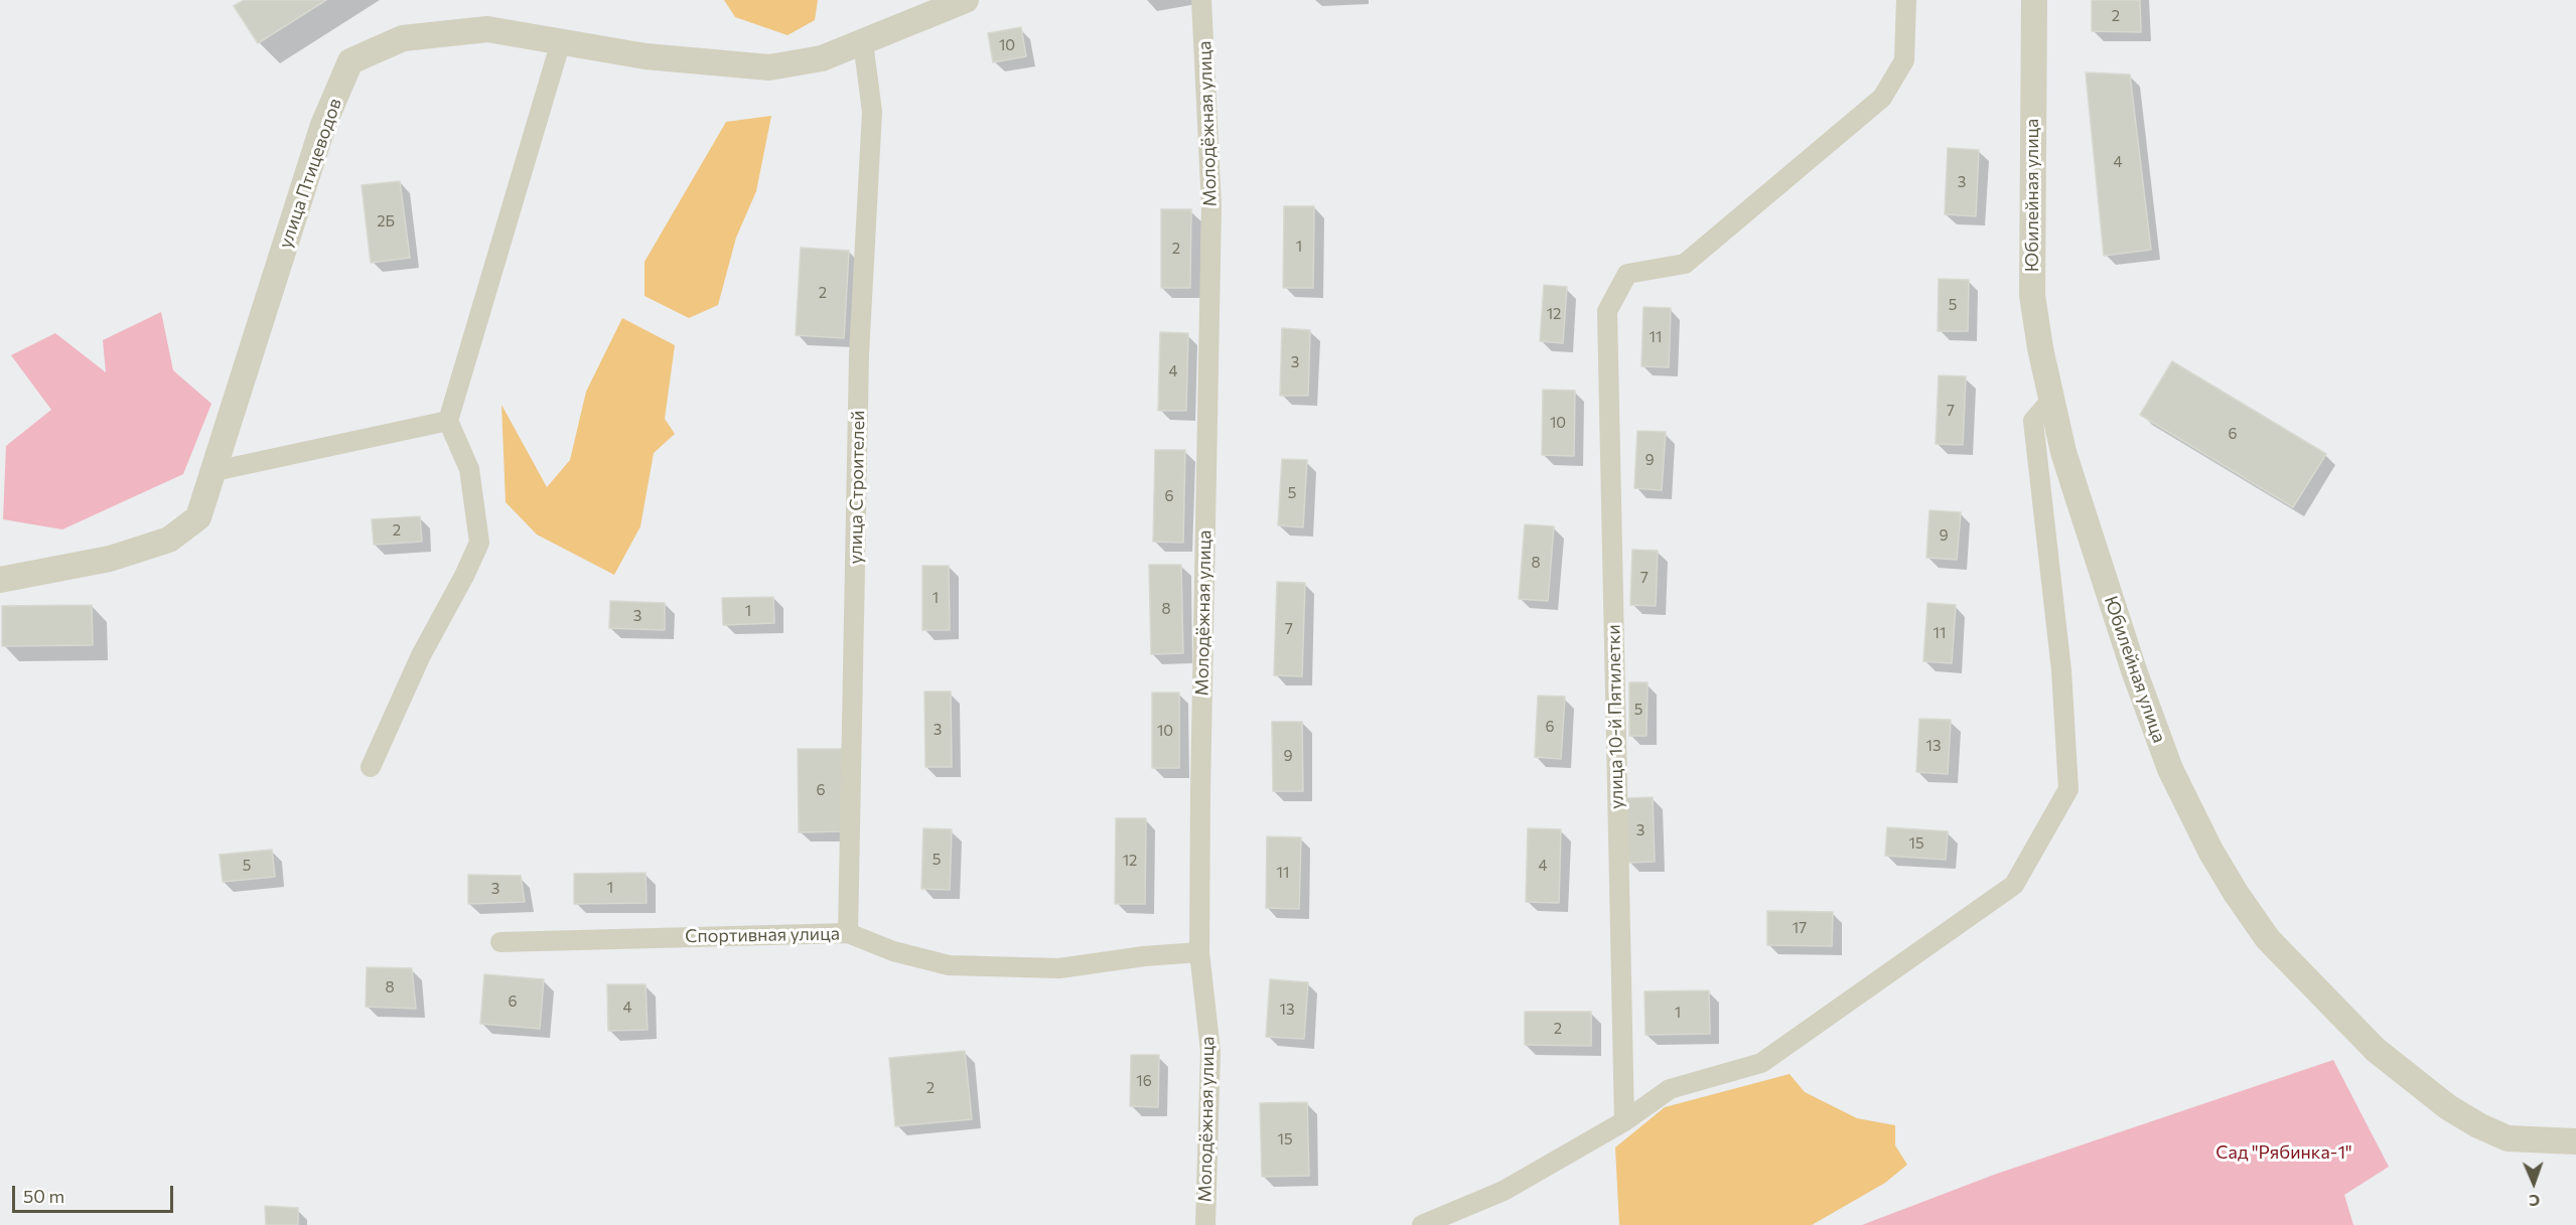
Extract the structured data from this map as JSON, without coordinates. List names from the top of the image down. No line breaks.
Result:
{"streets":{"street":["Молодёжная улица","улица Птицеводов","Юбилейная улица","улица Строителей","улица 10-й Пятилетки","Спортивная улица"]},"crossings":[["Молодёжная улица","Спортивная улица"],["улица Птицеводов","улица Строителей"],["улица Строителей","Спортивная улица"]],"parks":["Сад \"Рябинка-1\""],"house_numbers":["2","10","4","3","2Б","1","2","2","5","12","11","3","4","7","10","6","9","5","6","2","9","8","7","1","8","1","3","7","11","5","6","3","10","13","9","6","3","15","5","12","5","4","11","1","3","17","8","6","4","13","1","2","16","2","15"],"scale_bar":"50 m","north":"bottom"}
